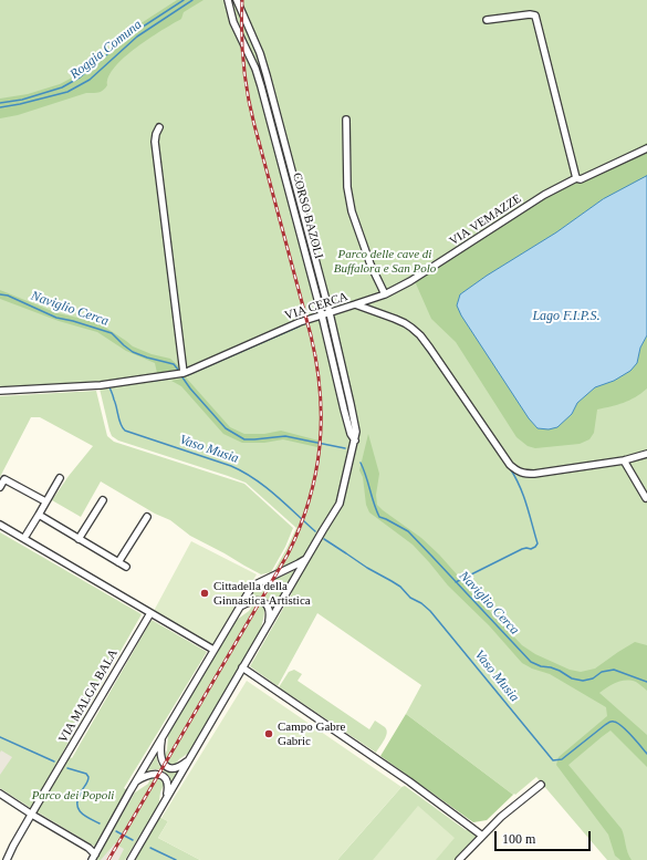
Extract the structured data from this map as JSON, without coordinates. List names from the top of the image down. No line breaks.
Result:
{"streets":{"street":["CORSO BAZOLI","VIA VEMAZZE","VIA CERCA","VIA MALGA BALA"]},"crossings":[["CORSO BAZOLI","VIA CERCA"],["VIA VEMAZZE","VIA CERCA"]],"water":["Roggia Comuna","Naviglio Cerca","Lago F.I.P.S.","Vaso Musia"],"parks":["Parco delle cave di Buffalora e San Polo","Parco dei Popoli"],"places":["Cittadella della Ginnastica Artistica","Campo Gabre Gabric"],"scale_bar":"100 m"}
